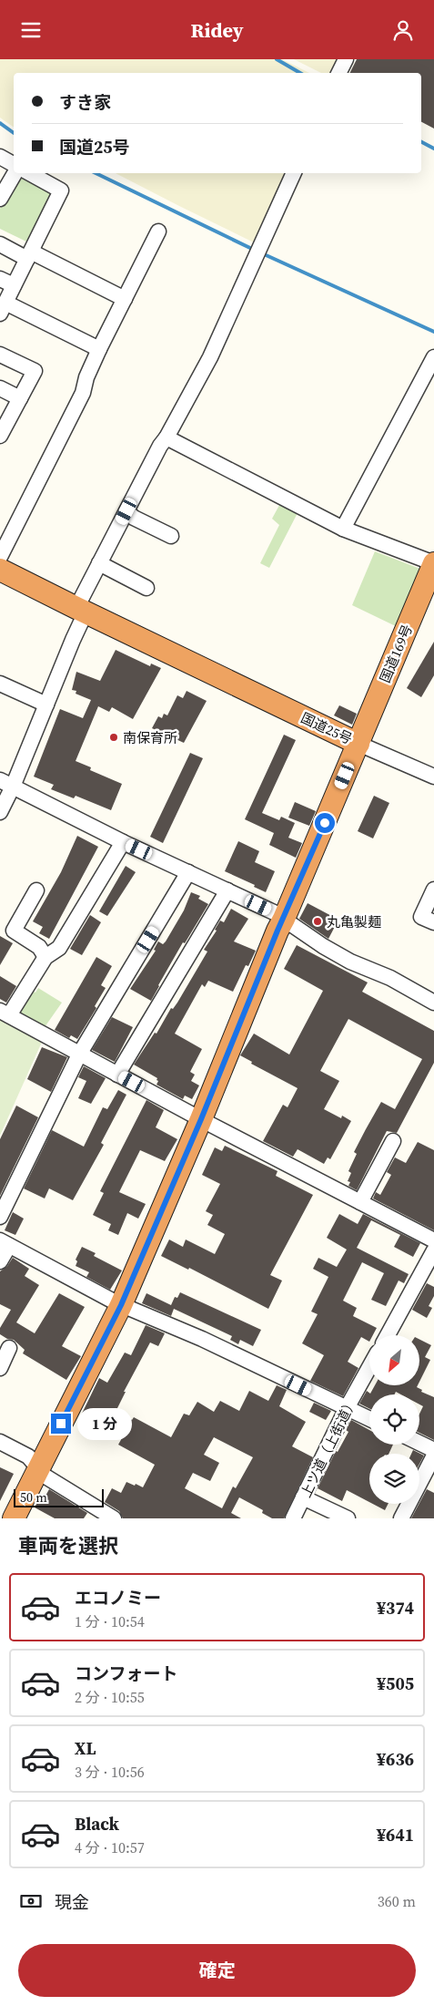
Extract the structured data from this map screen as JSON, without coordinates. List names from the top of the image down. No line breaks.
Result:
{"streets":{"highway":["国道169号","国道25号"],"street":["上ツ道（上街道）"]},"crossings":[["国道169号","国道25号"]],"places":["南保育所","丸亀製麺"],"scale_bar":"50 m","north":"bottom left","page":{"header":"Ridey","banner":["すき家","国道25号"],"bubble":"1 分","scale":"50 m","heading":"車両を選択","list":[{"name":"エコノミー","note":"1 分 · 10:54","value":"¥374"},{"name":"コンフォート","note":"2 分 · 10:55","value":"¥505"},{"name":"XL","note":"3 分 · 10:56","value":"¥636"},{"name":"Black","note":"4 分 · 10:57","value":"¥641"}],"pay":["現金","360 m"],"buttons":"確定"}}
